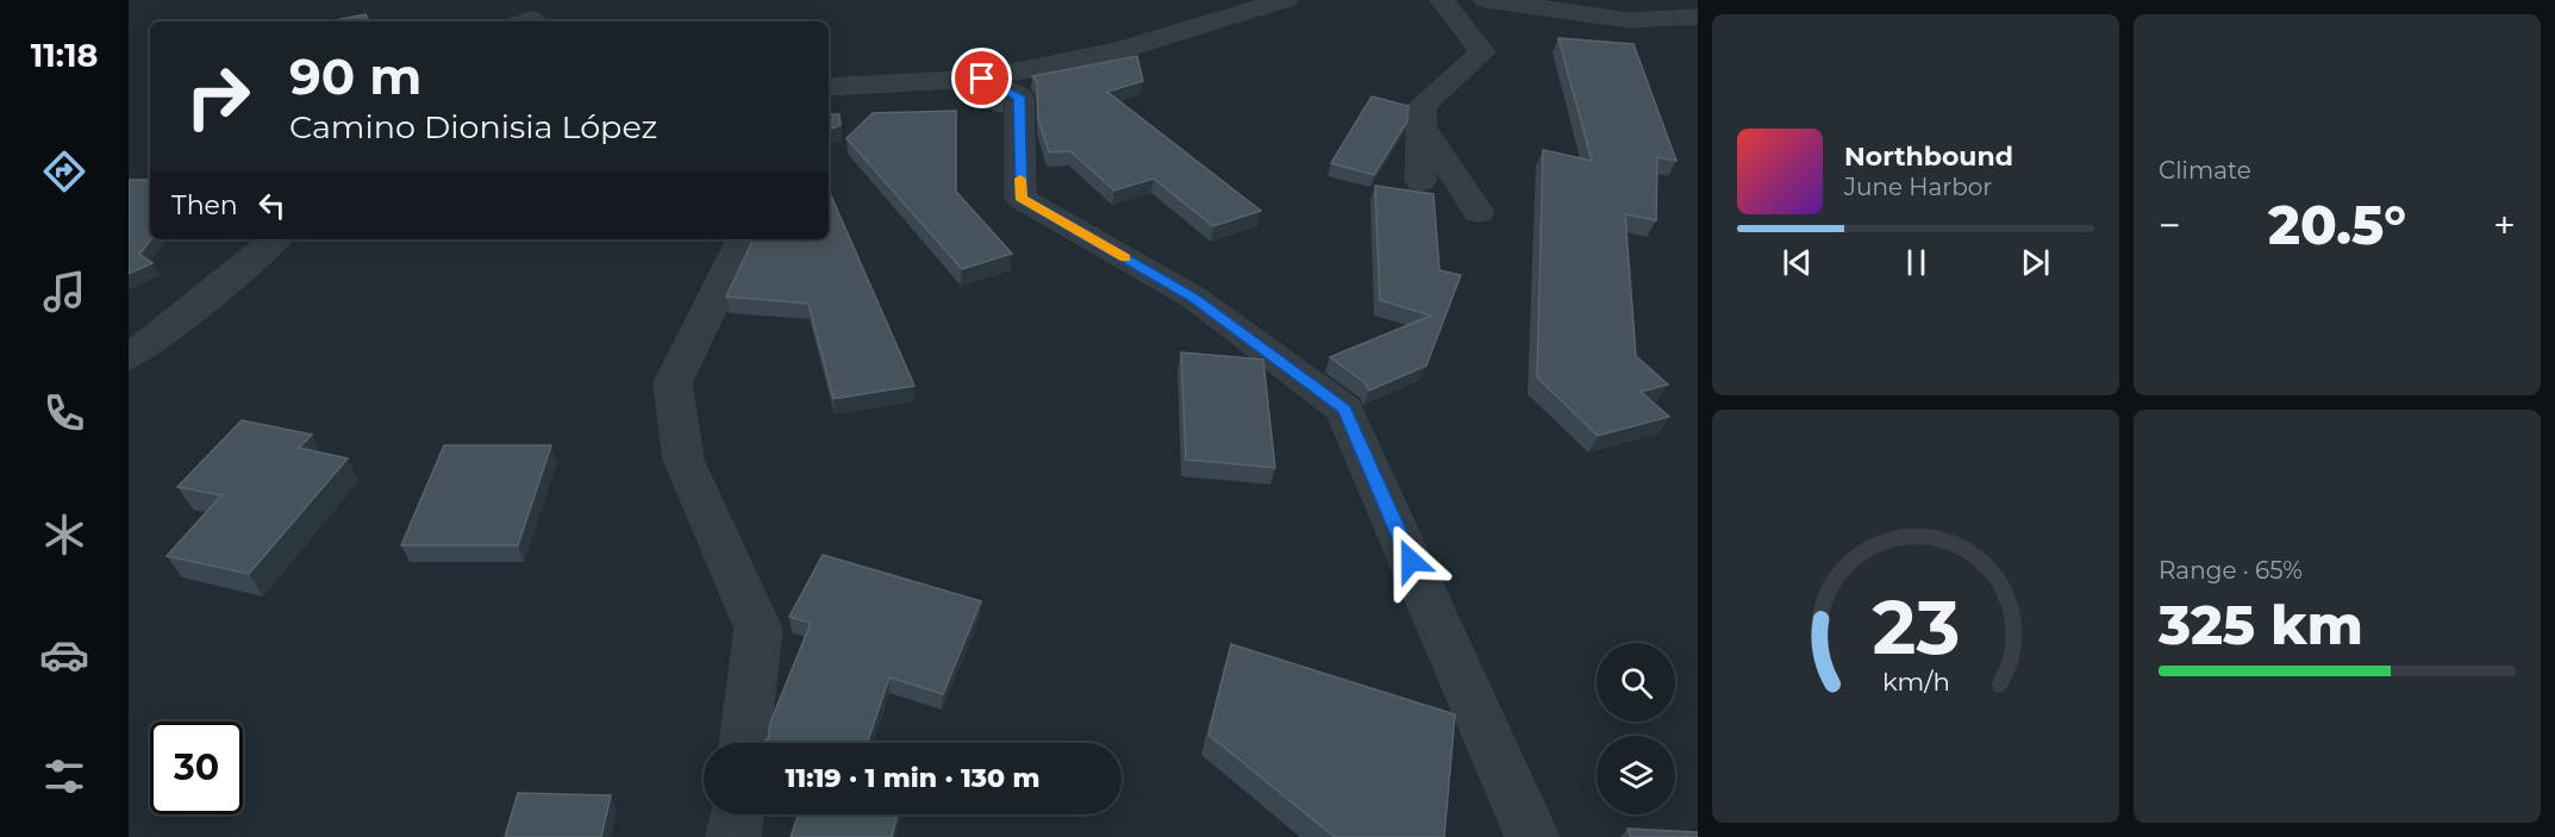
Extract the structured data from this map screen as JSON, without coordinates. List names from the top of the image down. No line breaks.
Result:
{"page":{"tabs":"11:18","tile":["Climate",["Range · 65%","325 km"]],"turn":["90 m","Camino Dionisia López"],"song":["Northbound","June Harbor"],"then":"Then","heat":["−","20.5°","+"],"limit":"30","trip":"11:19 · 1 min · 130 m","gauge":["23","km/h"]}}
